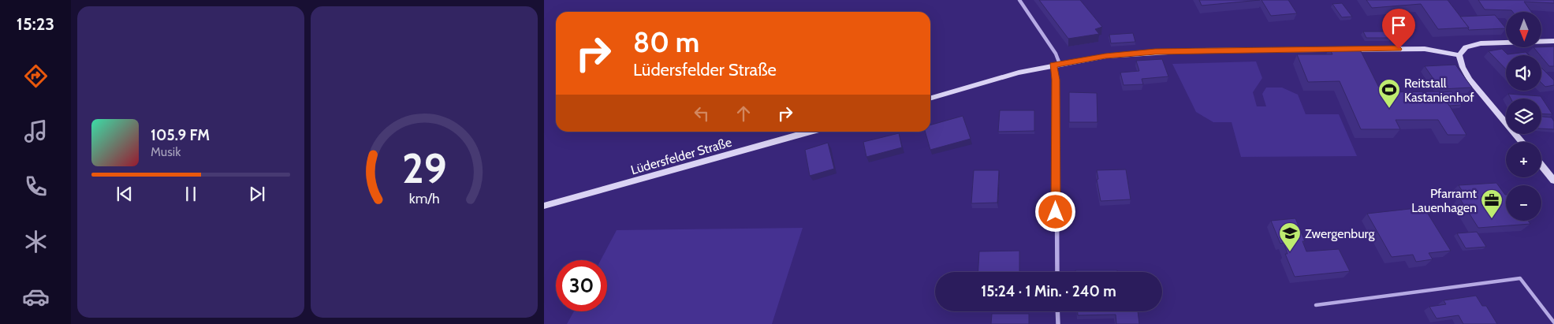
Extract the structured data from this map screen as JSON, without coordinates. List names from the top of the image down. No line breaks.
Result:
{"streets":{"street":["Lüdersfelder Straße"]},"places":{"sports":["Reitstall Kastanienhof"],"office":["Pfarramt Lauenhagen"],"school or university":["Zwergenburg"]},"north":"bottom","page":{"tabs":"15:23","map_buttons":["+","−"],"turn":["80 m","Lüdersfelder Straße"],"song":["105.9 FM","Musik"],"limit":"30","trip":"15:24 · 1 Min. · 240 m","gauge":["29","km/h"]}}
